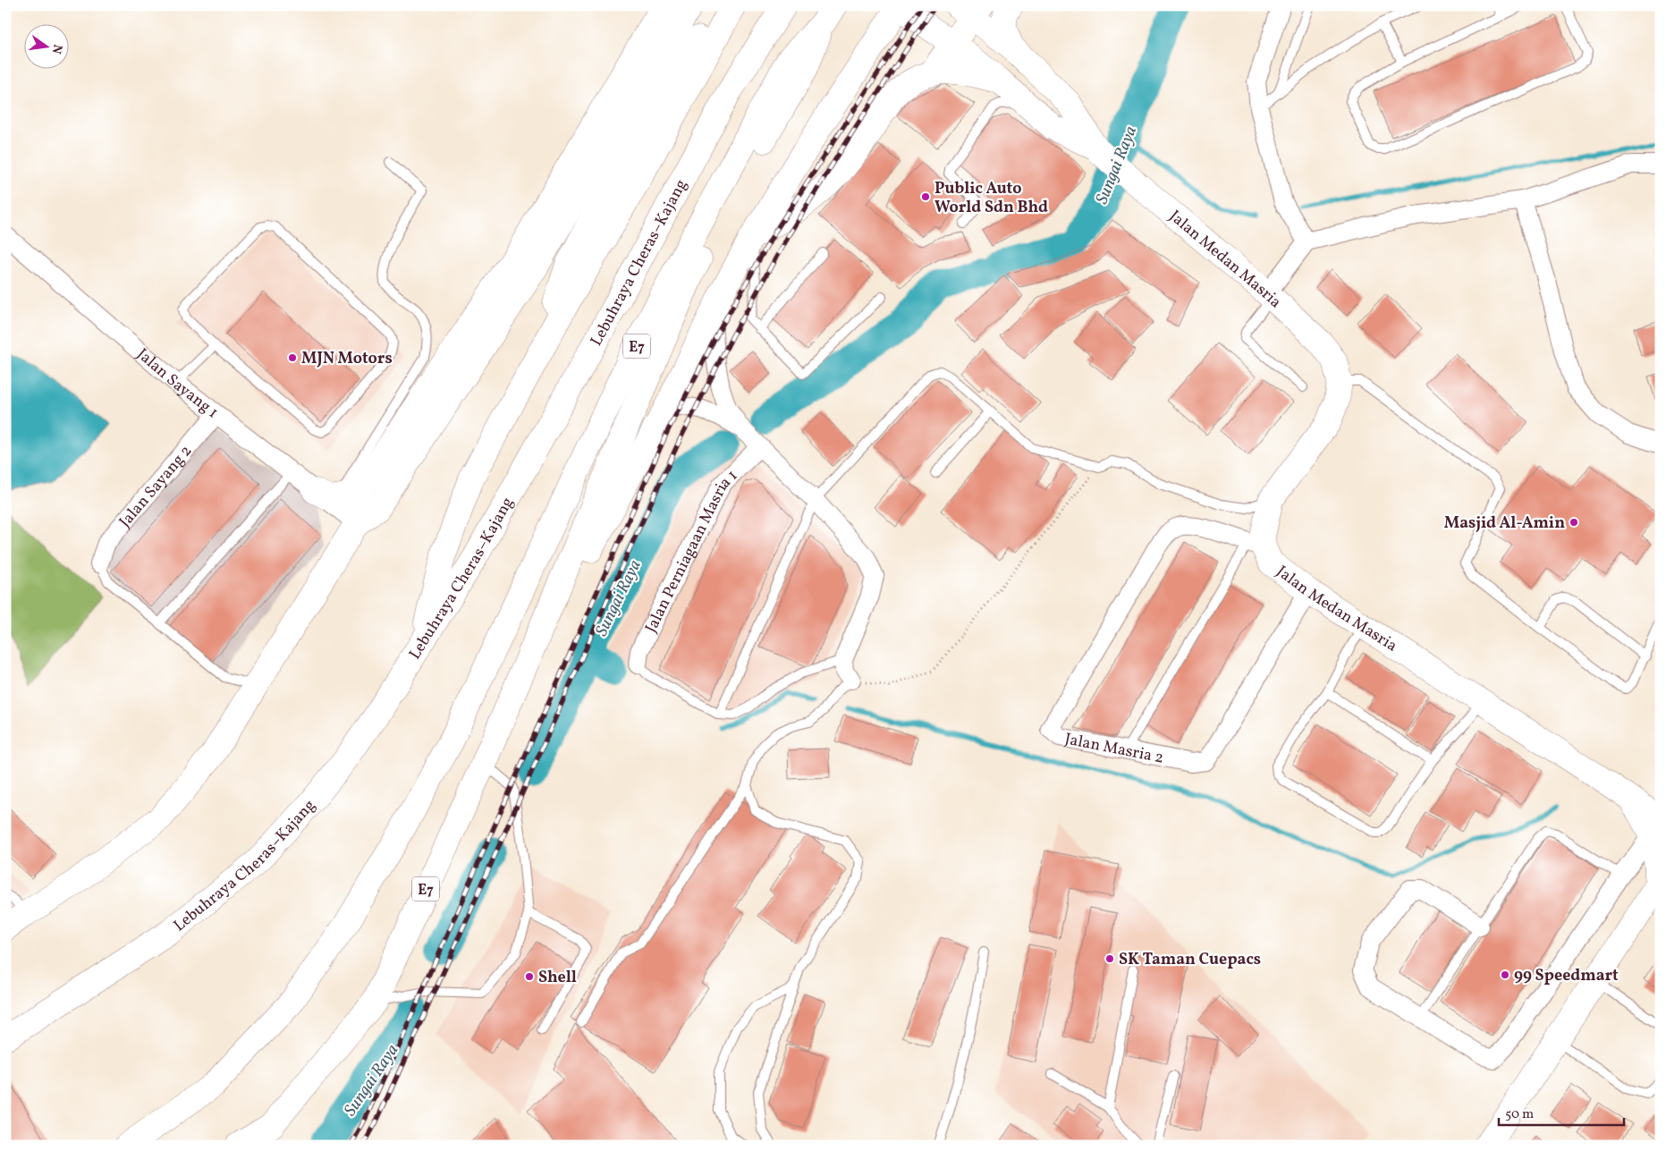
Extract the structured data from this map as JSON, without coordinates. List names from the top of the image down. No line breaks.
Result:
{"streets":{"main road":["Jalan Medan Masria","Lebuhraya Cheras–Kajang","E7"],"street":["Jalan Sayang 1","Jalan Sayang 2","Jalan Perniagaan Masria 1","Jalan Masria 2"]},"crossings":[["Jalan Medan Masria","Jalan Masria 2"],["Jalan Sayang 1","Jalan Sayang 2"]],"water":["Sungai Raya"],"places":["Public Auto World Sdn Bhd","MJN Motors","Masjid Al-Amin","SK Taman Cuepacs","99 Speedmart","Shell"],"scale_bar":"50 m","north":"right"}
